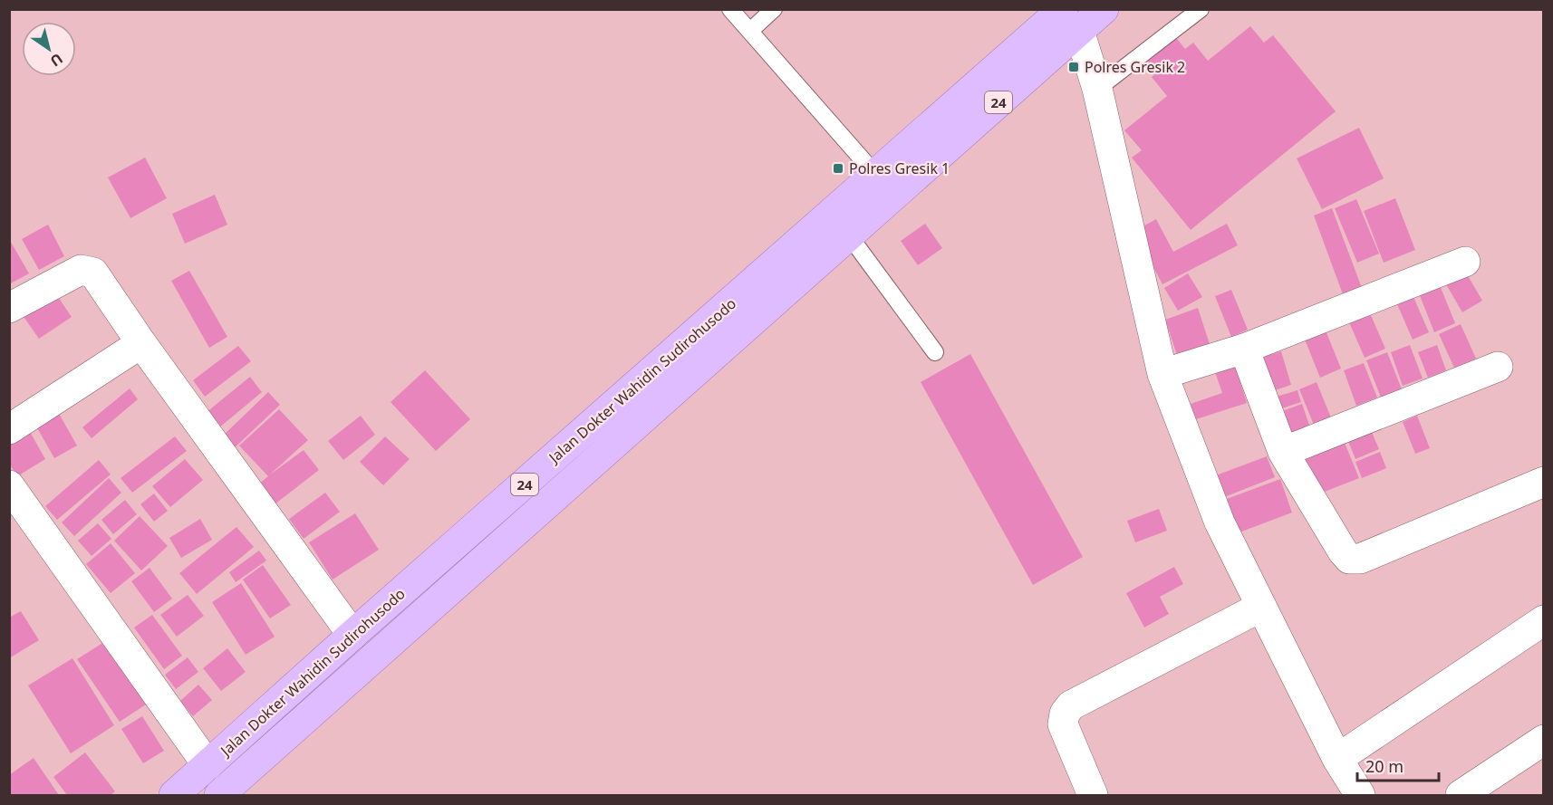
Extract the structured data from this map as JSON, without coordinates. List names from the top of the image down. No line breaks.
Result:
{"streets":{"highway":["24","Jalan Dokter Wahidin Sudirohusodo"]},"places":{"transit":["Polres Gresik 2","Polres Gresik 1"]},"scale_bar":"20 m","north":"bottom right"}
